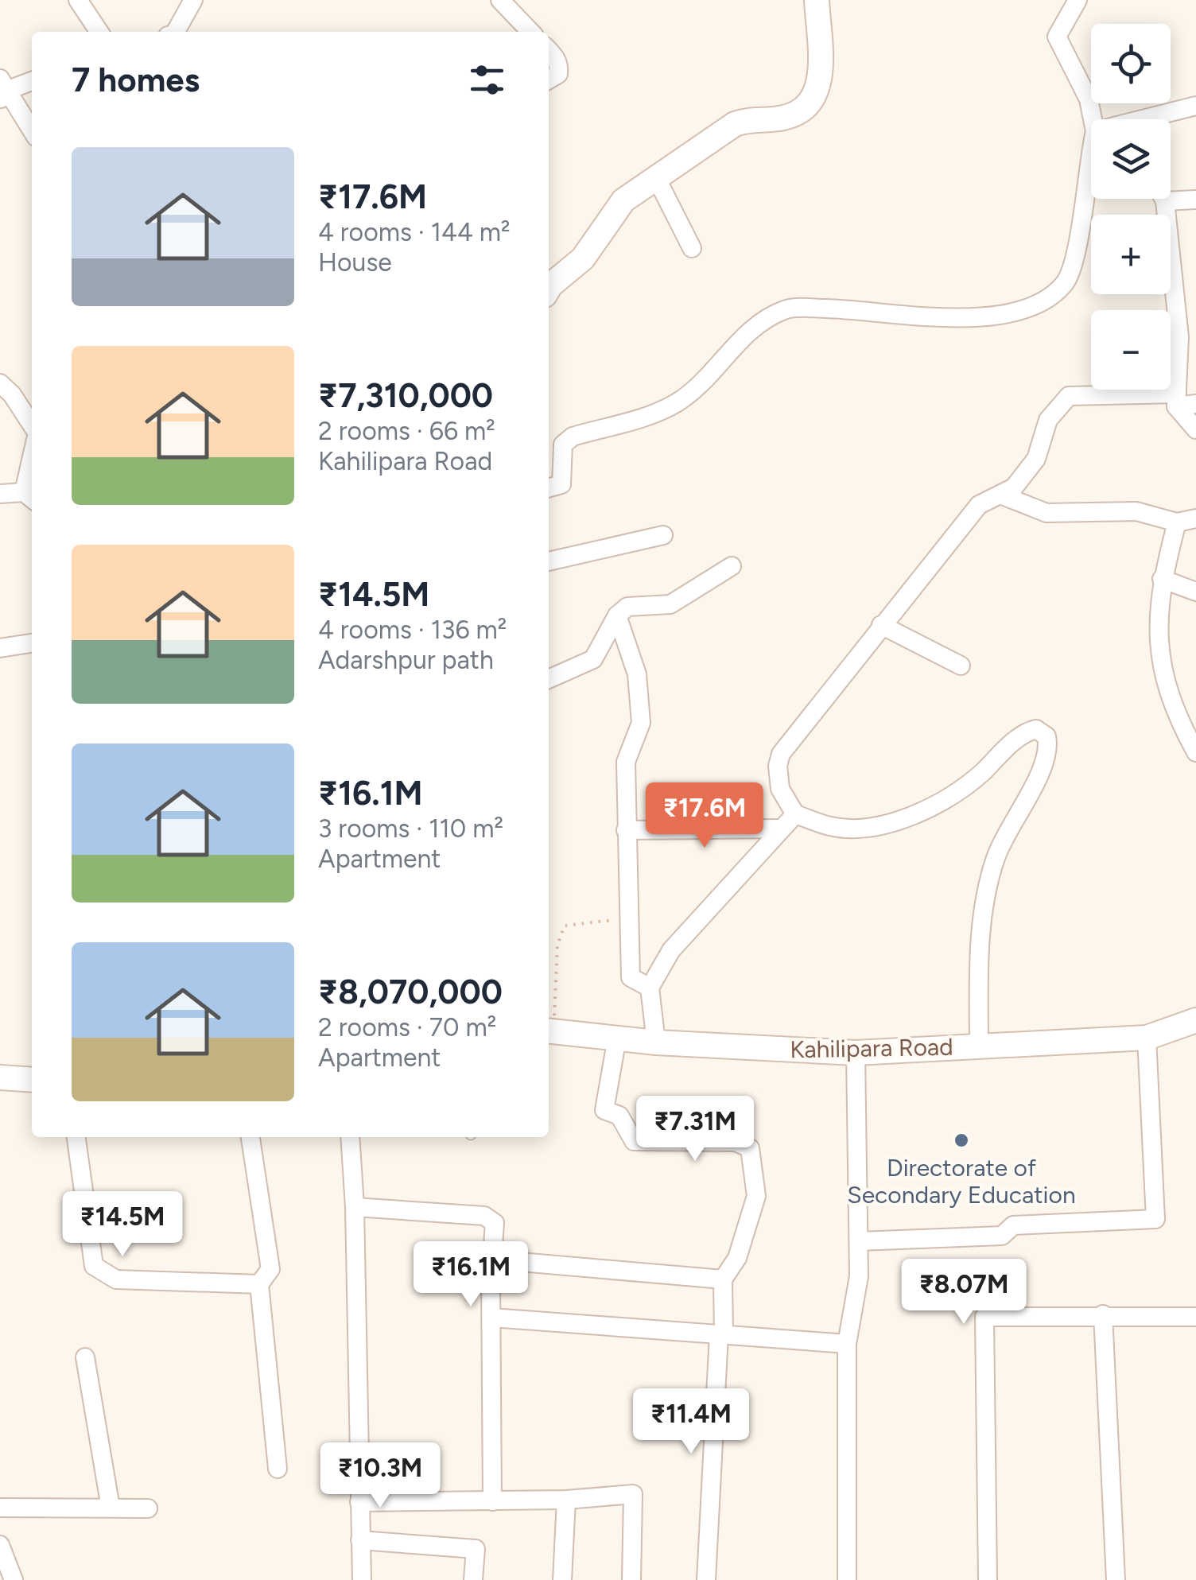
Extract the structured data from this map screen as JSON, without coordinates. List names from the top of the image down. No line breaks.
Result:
{"streets":{"main road":["Kahilipara Road"]},"places":["Directorate of Secondary Education"],"page":{"map_buttons":["+","−"],"heading":"7 homes","list":[{"name":"₹17.6M","note":"4 rooms · 144 m² · House"},{"name":"₹7,310,000","note":"2 rooms · 66 m² · Kahilipara Road"},{"name":"₹14.5M","note":"4 rooms · 136 m² · Adarshpur path"},{"name":"₹16.1M","note":"3 rooms · 110 m² · Apartment"},{"name":"₹8,070,000","note":"2 rooms · 70 m² · Apartment"}],"price":["₹17.6M","₹7.31M","₹14.5M","₹16.1M","₹8.07M","₹11.4M","₹10.3M"]}}
